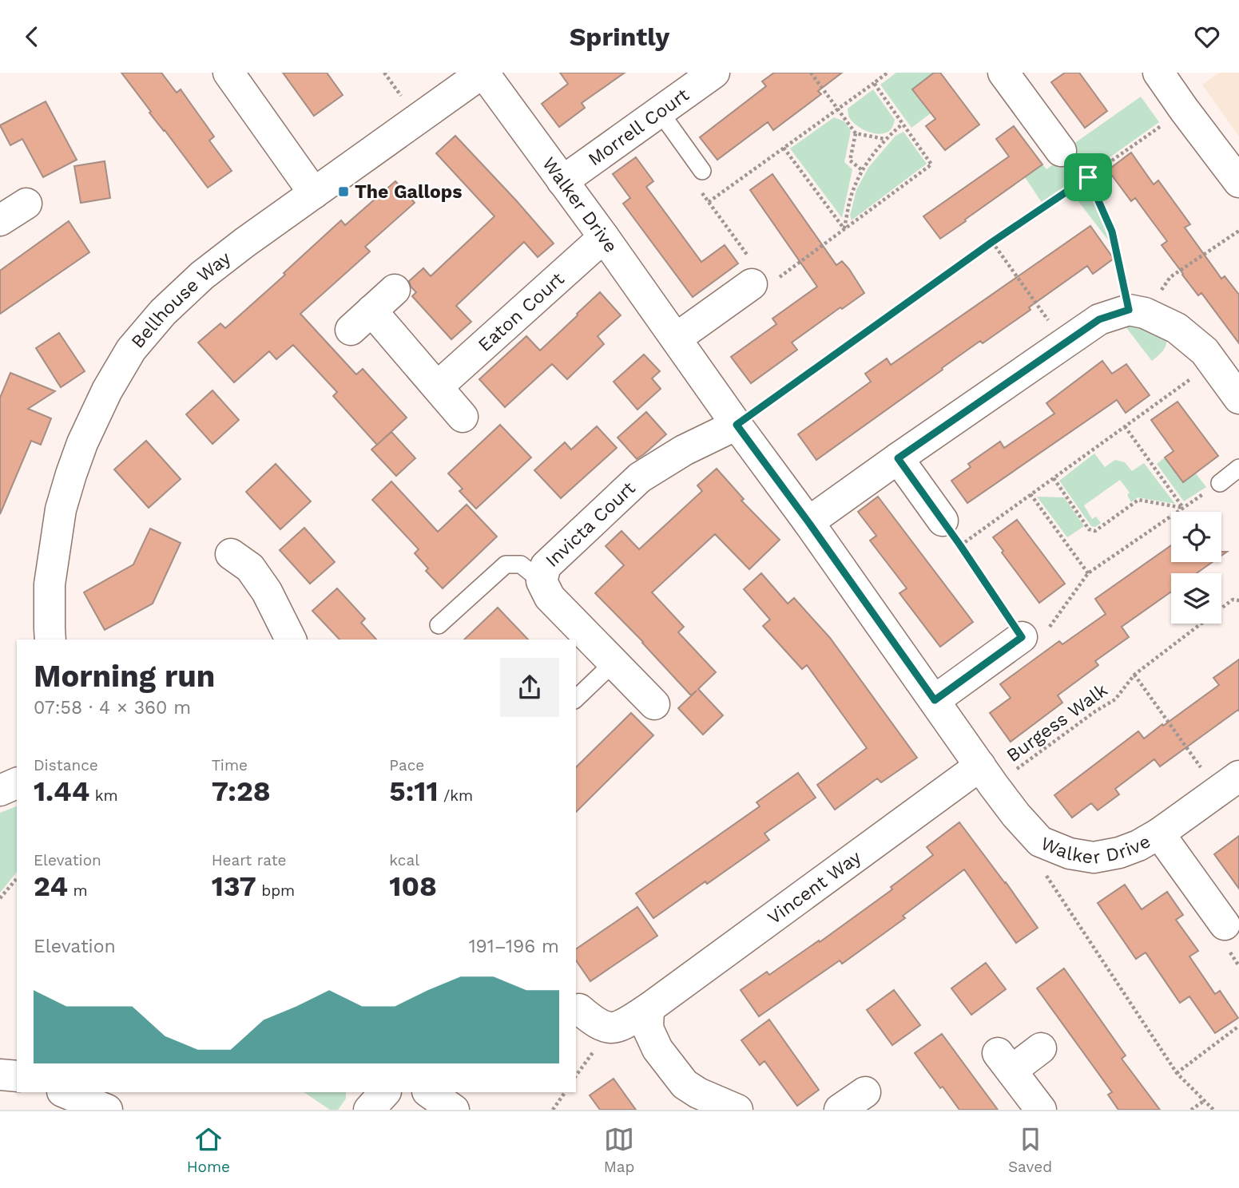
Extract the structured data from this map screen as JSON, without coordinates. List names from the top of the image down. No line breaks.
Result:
{"streets":{"street":["Morrell Court","Walker Drive","Bellhouse Way","Eaton Court","Invicta Court","Vincent Way"],"path":["Burgess Walk"]},"crossings":[["Morrell Court","Walker Drive"],["Walker Drive","Bellhouse Way"],["Walker Drive","Eaton Court"],["Walker Drive","Invicta Court"],["Walker Drive","Burgess Walk"],["Walker Drive","Vincent Way"],["Burgess Walk","Vincent Way"]],"places":{"transit":["The Gallops"]},"page":{"header":"Sprintly","heading":["Morning run","07:58 · 4 × 360 m"],"stats":[["Distance","1.44 km"],["Time","7:28"],["Pace","5:11 /km"],["Elevation","24 m"],["Heart rate","137 bpm"],["kcal","108"]],"chart":["Elevation","191–196 m"],"tabs":["Home","Map","Saved"]}}
